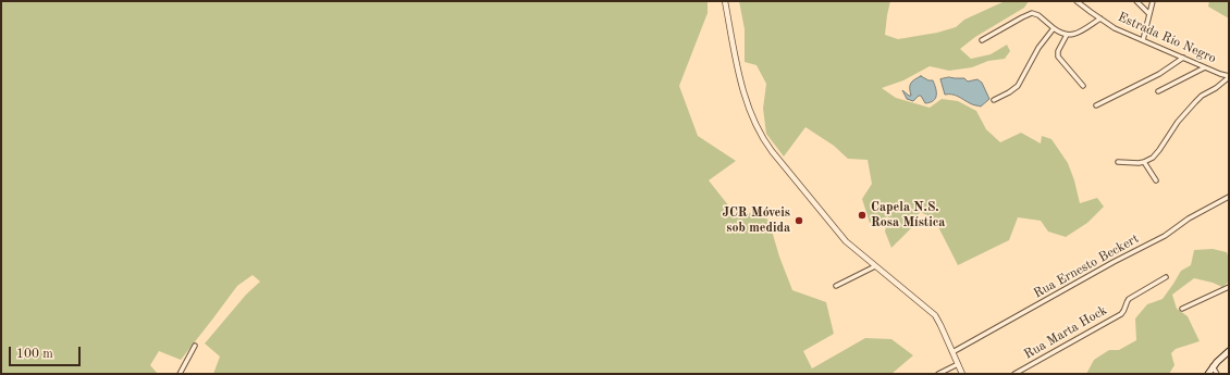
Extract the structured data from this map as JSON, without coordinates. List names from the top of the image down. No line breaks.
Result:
{"streets":{"street":["Estrada Rio Negro","Rua Ernesto Beckert","Rua Marta Hock"]},"places":["Capela N.S. Rosa Mística","JCR Móveis sob medida"],"scale_bar":"100 m"}
